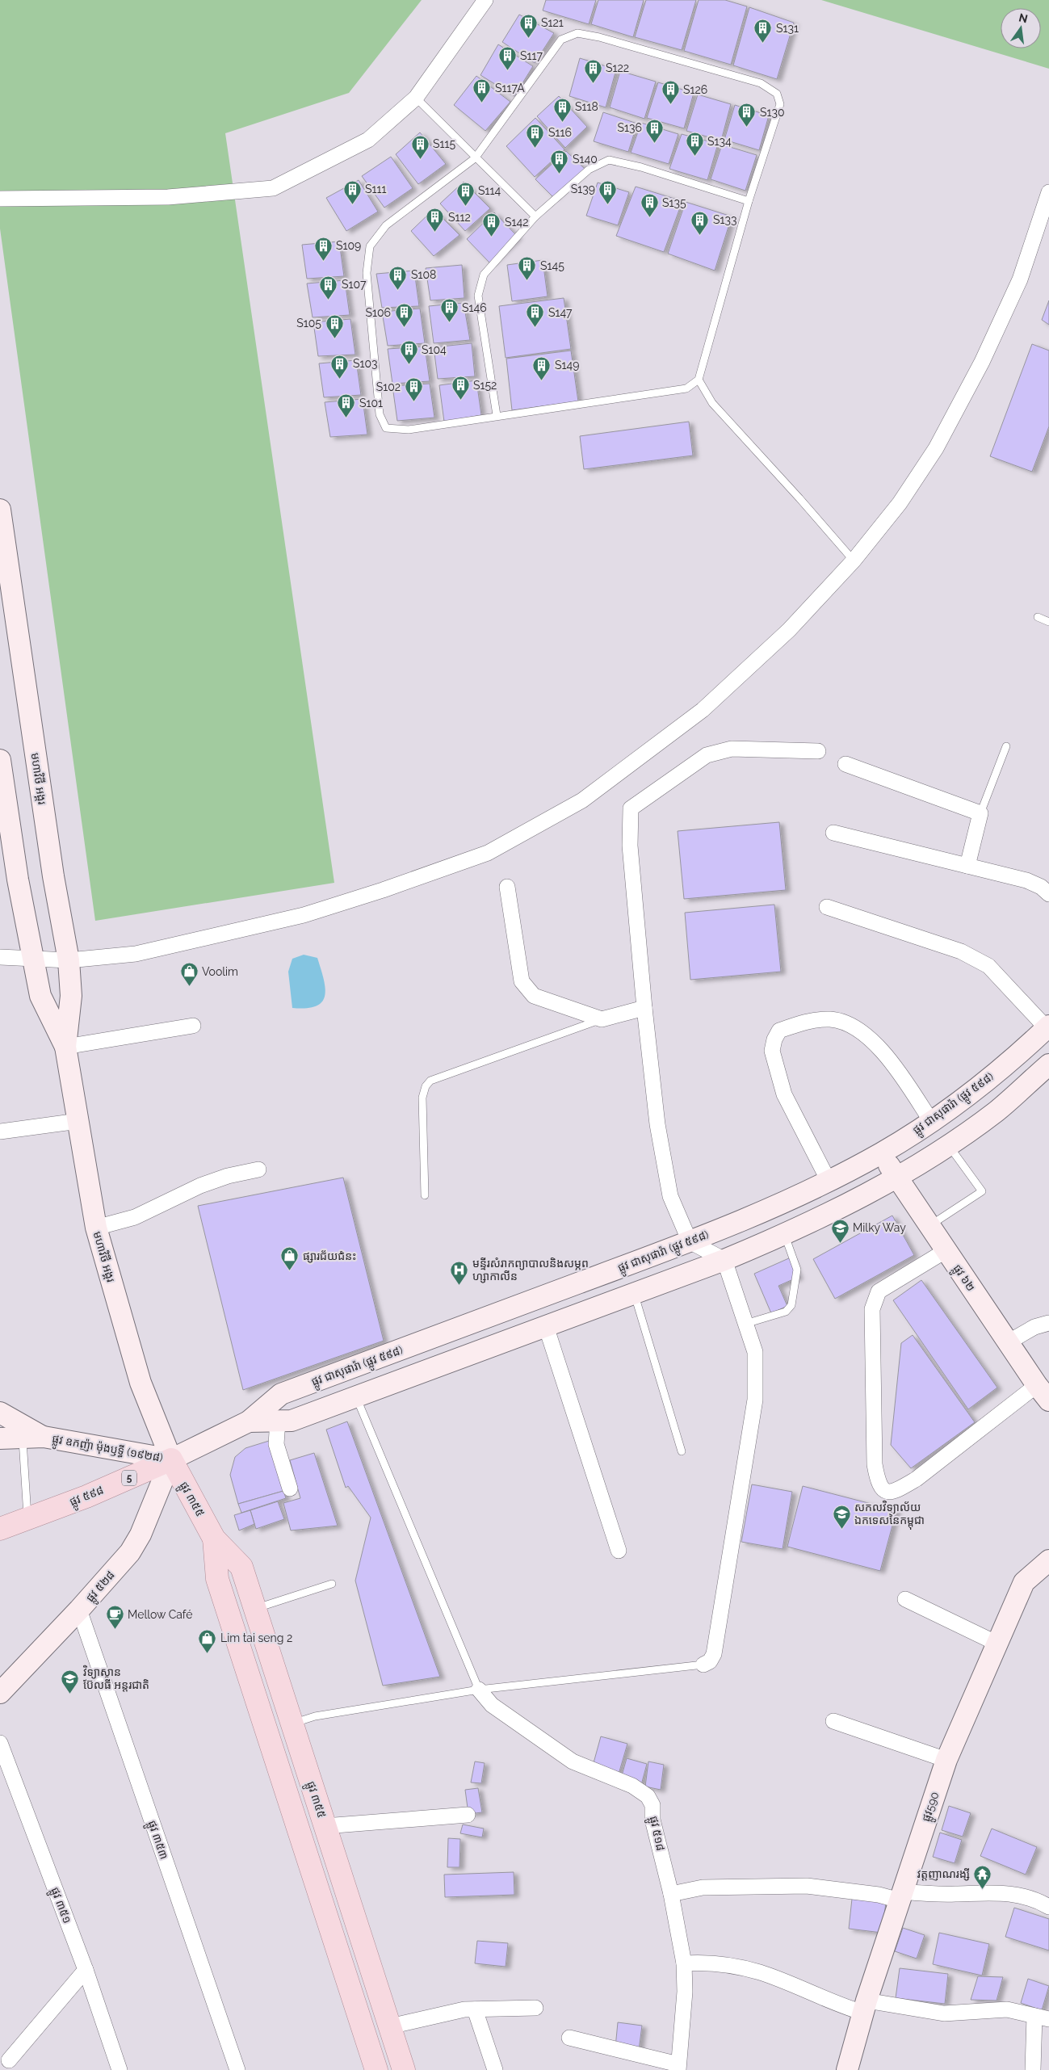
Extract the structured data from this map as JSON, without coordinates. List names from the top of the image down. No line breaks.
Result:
{"streets":{"main road":["មហាវិថី អង្គរ","ផ្លូវ ជាសុផារ៉ា (ផ្លូវ ៥៩៨)","ផ្លូវ ៦២","ផ្លូវ ឧកញ៉ា ម៉ុងឫទ្ធី (១៩២៨)","5","ផ្លូវ ៥៩៨","ផ្លូវ ៣៥៥","ផ្លូវ ៥២៨","ផ្លូវ590"],"street":["ផ្លូវ ៥១៨","ផ្លូវ ៣៥៣","ផ្លូវ ៣៥១"]},"crossings":[["មហាវិថី អង្គរ","ផ្លូវ ជាសុផារ៉ា (ផ្លូវ ៥៩៨)"],["មហាវិថី អង្គរ","ផ្លូវ ឧកញ៉ា ម៉ុងឫទ្ធី (១៩២៨)"],["មហាវិថី អង្គរ","ផ្លូវ ៥៩៨"],["មហាវិថី អង្គរ","ផ្លូវ ៣៥៥"],["មហាវិថី អង្គរ","ផ្លូវ ៥២៨"],["ផ្លូវ ជាសុផារ៉ា (ផ្លូវ ៥៩៨)","ផ្លូវ ៦២"],["ផ្លូវ ជាសុផារ៉ា (ផ្លូវ ៥៩៨)","ផ្លូវ ឧកញ៉ា ម៉ុងឫទ្ធី (១៩២៨)"],["ផ្លូវ ជាសុផារ៉ា (ផ្លូវ ៥៩៨)","ផ្លូវ ៥៩៨"],["ផ្លូវ ជាសុផារ៉ា (ផ្លូវ ៥៩៨)","ផ្លូវ ៣៥៥"],["ផ្លូវ ជាសុផារ៉ា (ផ្លូវ ៥៩៨)","ផ្លូវ ៥២៨"],["ផ្លូវ ឧកញ៉ា ម៉ុងឫទ្ធី (១៩២៨)","ផ្លូវ ៥៩៨"],["ផ្លូវ ឧកញ៉ា ម៉ុងឫទ្ធី (១៩២៨)","ផ្លូវ ៣៥៥"],["ផ្លូវ ឧកញ៉ា ម៉ុងឫទ្ធី (១៩២៨)","ផ្លូវ ៥២៨"],["ផ្លូវ ៥៩៨","ផ្លូវ ៣៥៥"],["ផ្លូវ ៥៩៨","ផ្លូវ ៥២៨"],["ផ្លូវ ៣៥៥","ផ្លូវ ៥២៨"],["ផ្លូវ ៥២៨","ផ្លូវ ៣៥៣"]],"places":{"building":["S121","S131","S117","S122","S117A","S126","S118","S130","S136","S116","S134","S115","S140","S111","S139","S114","S135","S112","S133","S142","S109","S145","S108","S107","S146","S106","S147","S105","S104","S103","S149","S152","S102","S101"],"shop":["Voolim","ផ្សារជ័យជំនះ","Lim tai seng 2"],"school or university":["Milky Way","សកលវិទ្យាល័យ ឯកទេសនៃកម្ពុជា","វិទ្យាស្ថាន ប៊ែលធី អន្ដរជាតិ"],"hospital":["មន្ទីរសំរាកព្យាបាលនិងសម្ភព ហ្សាកាលីន"],"cafe":["Mellow Café"],"temple":["វត្តញាណរង្សី"]},"north":"top"}
